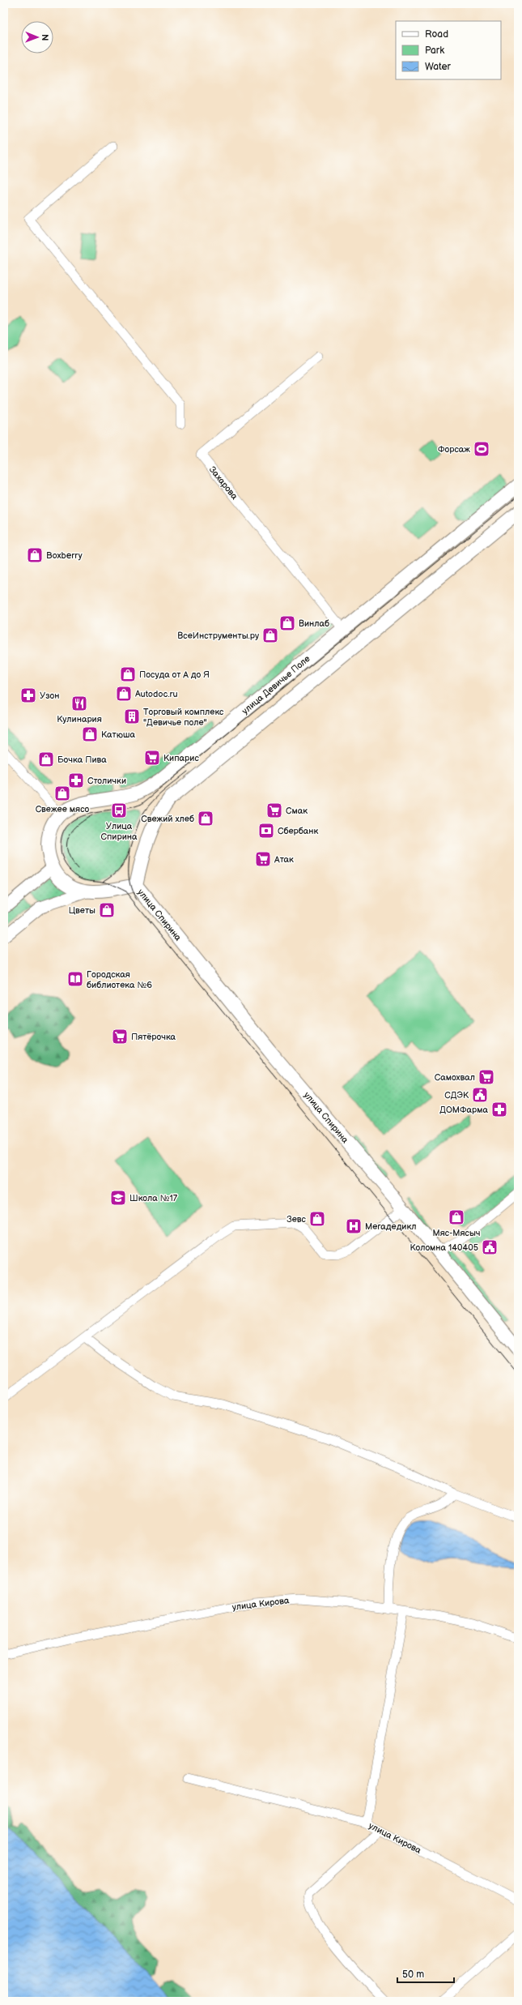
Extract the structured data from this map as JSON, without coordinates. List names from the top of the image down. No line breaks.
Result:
{"streets":{"main road":["улица Девичье Поле","улица Спирина"],"street":["Захарова","улица Кирова"]},"crossings":[["Захарова","улица Девичье Поле"]],"places":{"sports":["Форсаж"],"shop":["Boxberry","Винлаб","ВсеИнструменты.ру","Посуда от А до Я","Autodoc.ru","Катюша","Бочка Пива","Свежее мясо","Свежий хлеб","Цветы","Мяс-Мясыч","Зевс"],"pharmacy":["Узон","Столички","ДОМФарма"],"restaurant":["Кулинария"],"building":["Торговый комплекс \"Девичье поле\""],"supermarket":["Кипарис","Смак","Атак","Пятёрочка","Самохвал"],"bus stop":["Улица Спирина"],"bank":["Сбербанк"],"library":["Городская библиотека №6"],"public building":["СДЭК","Коломна 140405"],"school or university":["Школа №17"],"hospital":["Мегадедикл"]},"legend":["Road","Park","Water"],"scale_bar":"50 m","north":"right"}
